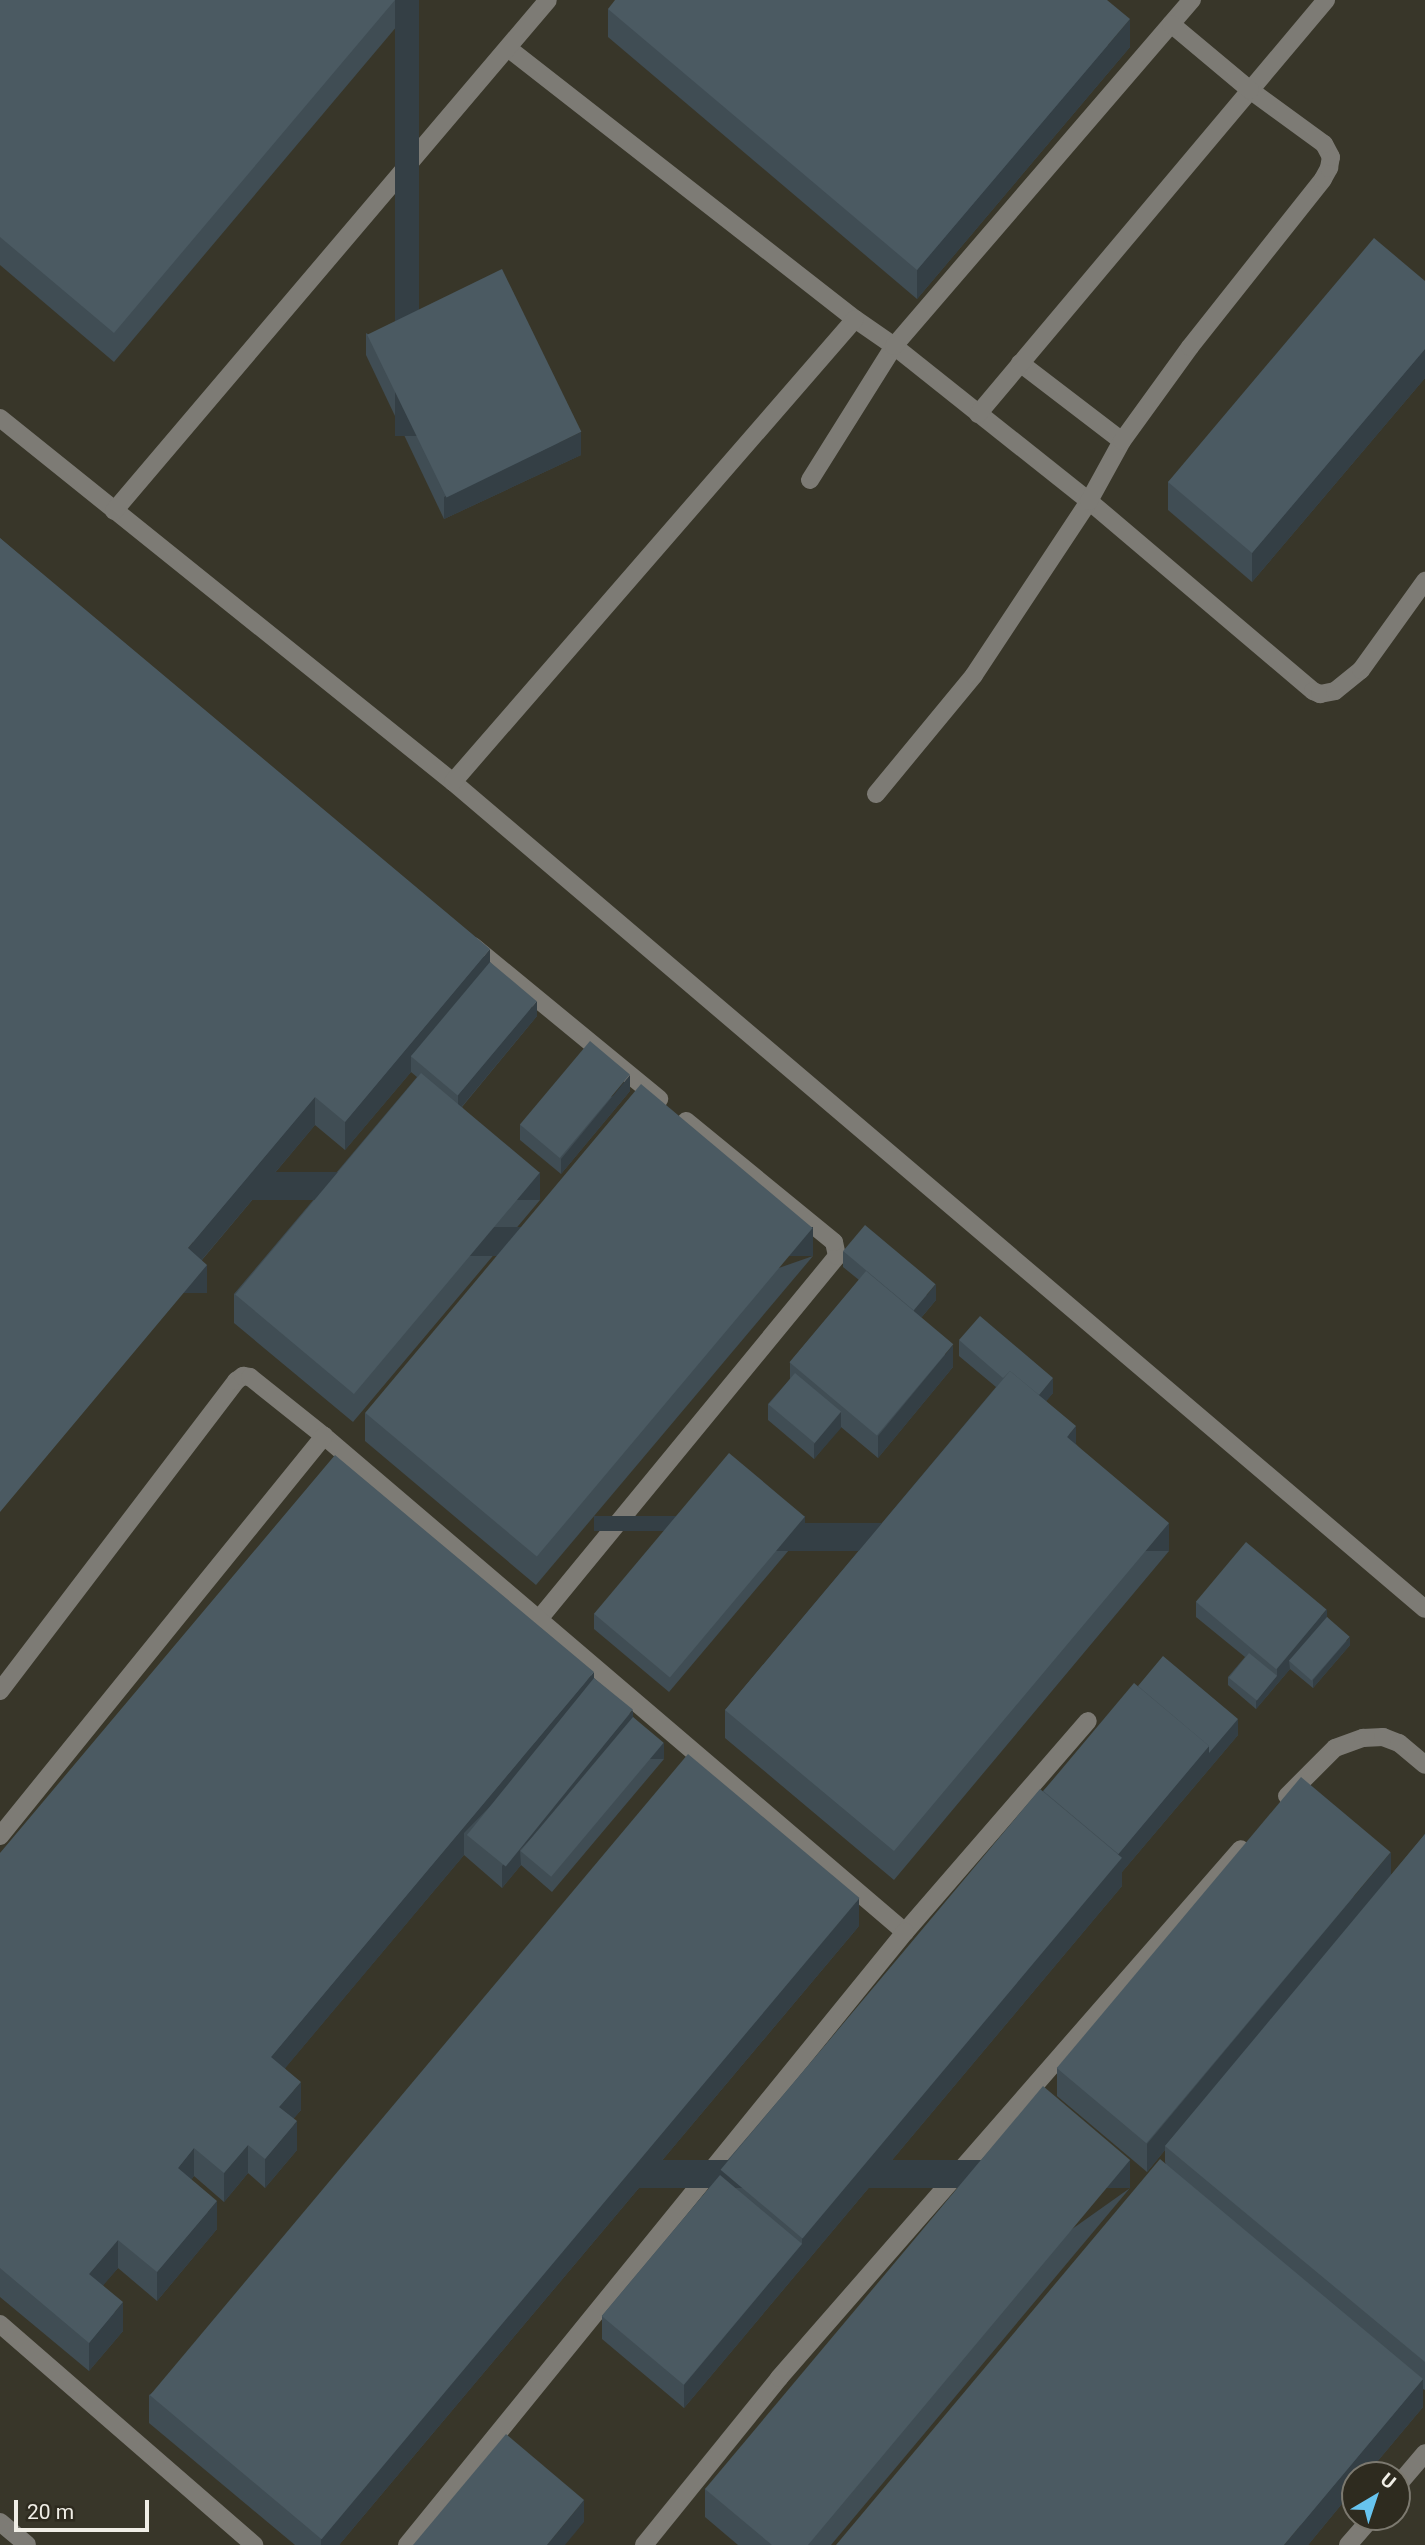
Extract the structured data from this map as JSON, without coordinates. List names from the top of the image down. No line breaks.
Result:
{"scale_bar":"20 m","north":"top right"}
